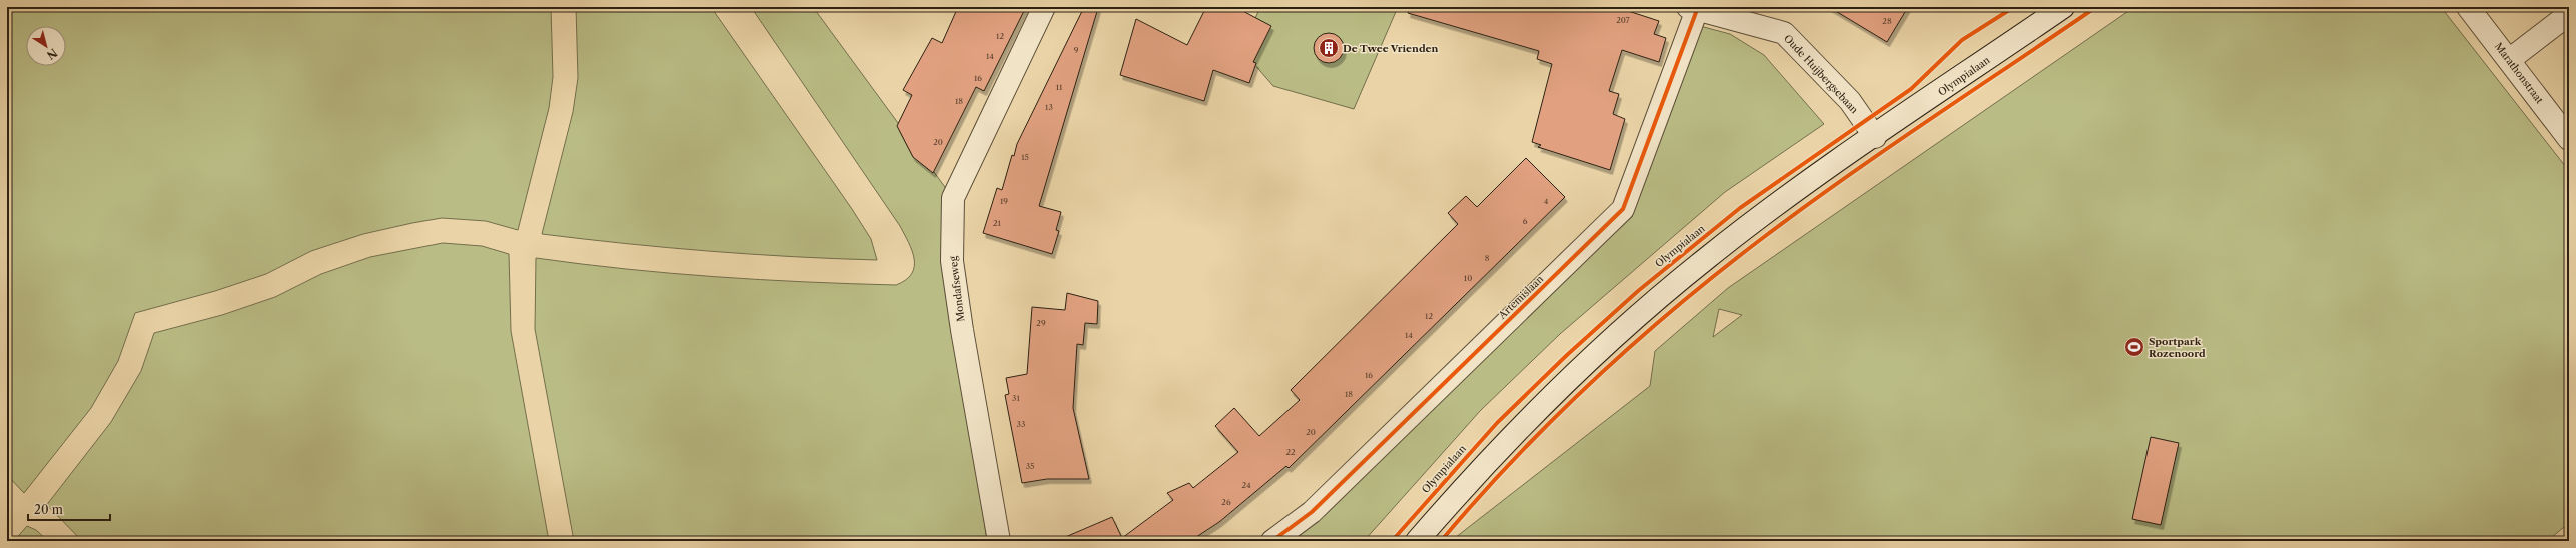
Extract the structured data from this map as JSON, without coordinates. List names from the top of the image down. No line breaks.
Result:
{"streets":{"street":["Marathonstraat","Oude Huijbergsebaan","Olympialaan","Mondafseweg","Artemislaan"]},"crossings":[["Oude Huijbergsebaan","Olympialaan"],["Oude Huijbergsebaan","Artemislaan"]],"places":{"building":["De Twee Vrienden"],"sports":["Sportpark Rozenoord"]},"house_numbers":["207","28","12","9","14","16","11","18","13","20","15","19","4","6","21","8","10","12","29","14","16","18","31","33","20","22","35","24","26"],"scale_bar":"20 m","north":"bottom right"}
